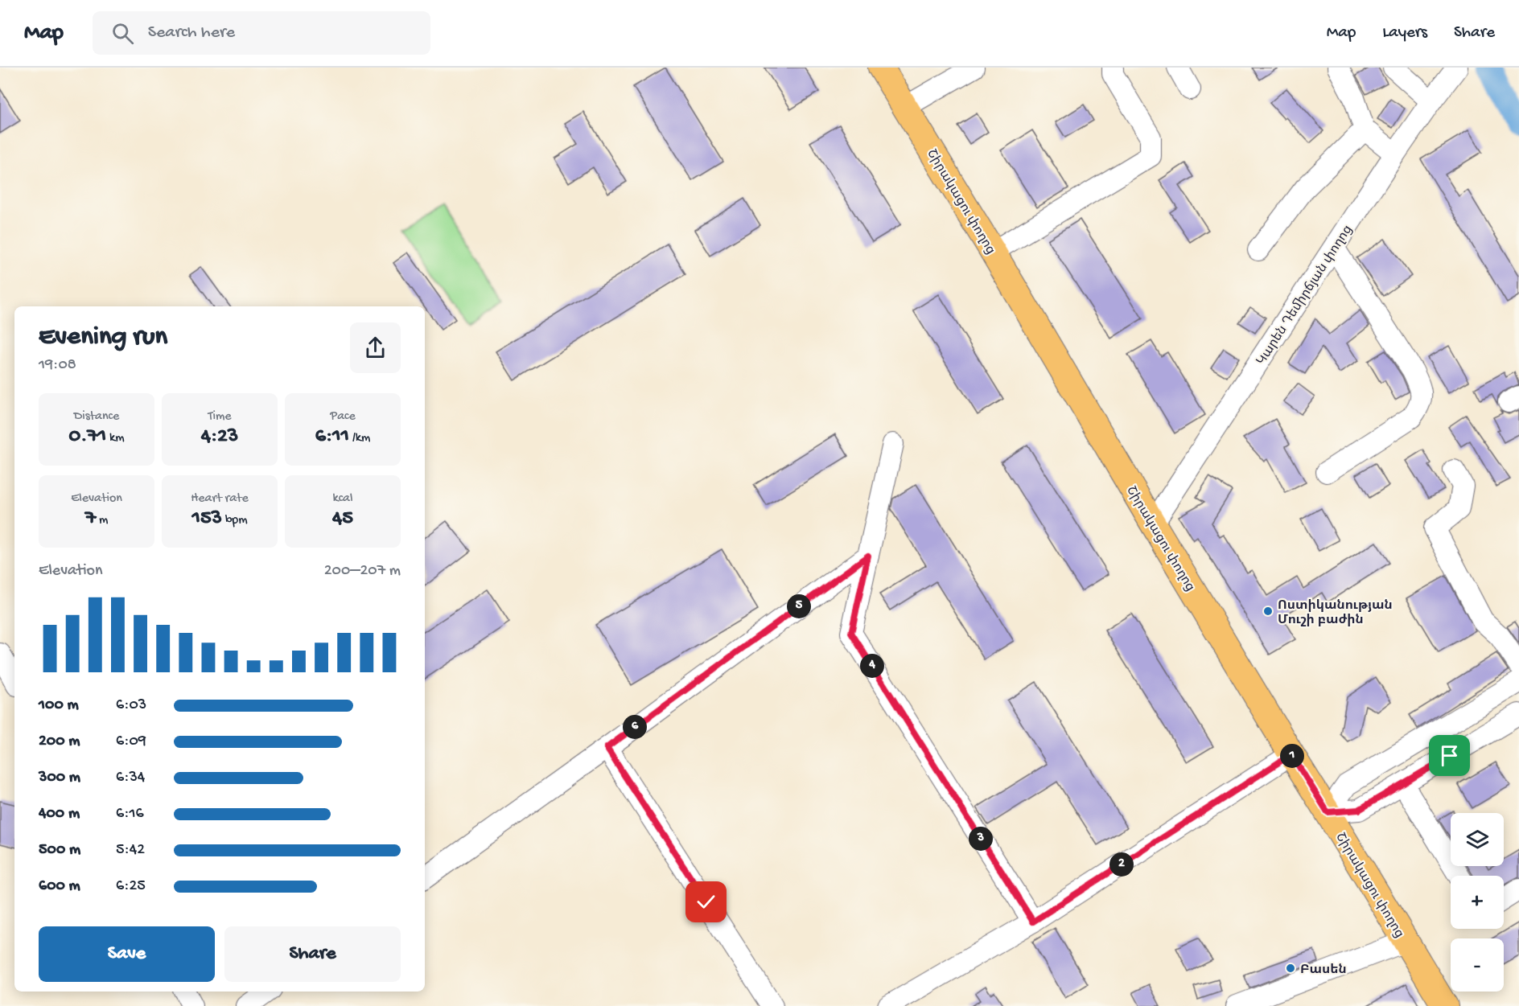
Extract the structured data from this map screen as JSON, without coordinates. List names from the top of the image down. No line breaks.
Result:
{"streets":{"main road":["Շիրակացու փողոց"],"street":["Կարեն Դեմիրճյան փողոց"]},"crossings":[["Շիրակացու փողոց","Կարեն Դեմիրճյան փողոց"]],"places":["Ոստիկանության Մուշի բաժին","Բասեն"],"page":{"header":"Map","search":"Search here","nav":["Map","Layers","Share"],"heading":["Evening run","19:08"],"stats":[["Distance","0.71 km"],["Time","4:23"],["Pace","6:11 /km"],["Elevation","7 m"],["Heart rate","153 bpm"],["kcal","45"]],"chart":["Elevation","200–207 m"],"pins":["5","4","6","1","3","2"],"list":[{"name":"100 m","note":"6:03"},{"name":"200 m","note":"6:09"},{"name":"300 m","note":"6:34"},{"name":"400 m","note":"6:16"},{"name":"500 m","note":"5:42"},{"name":"600 m","note":"6:25"}],"map_buttons":["+","−"],"buttons":["Save","Share"]}}
